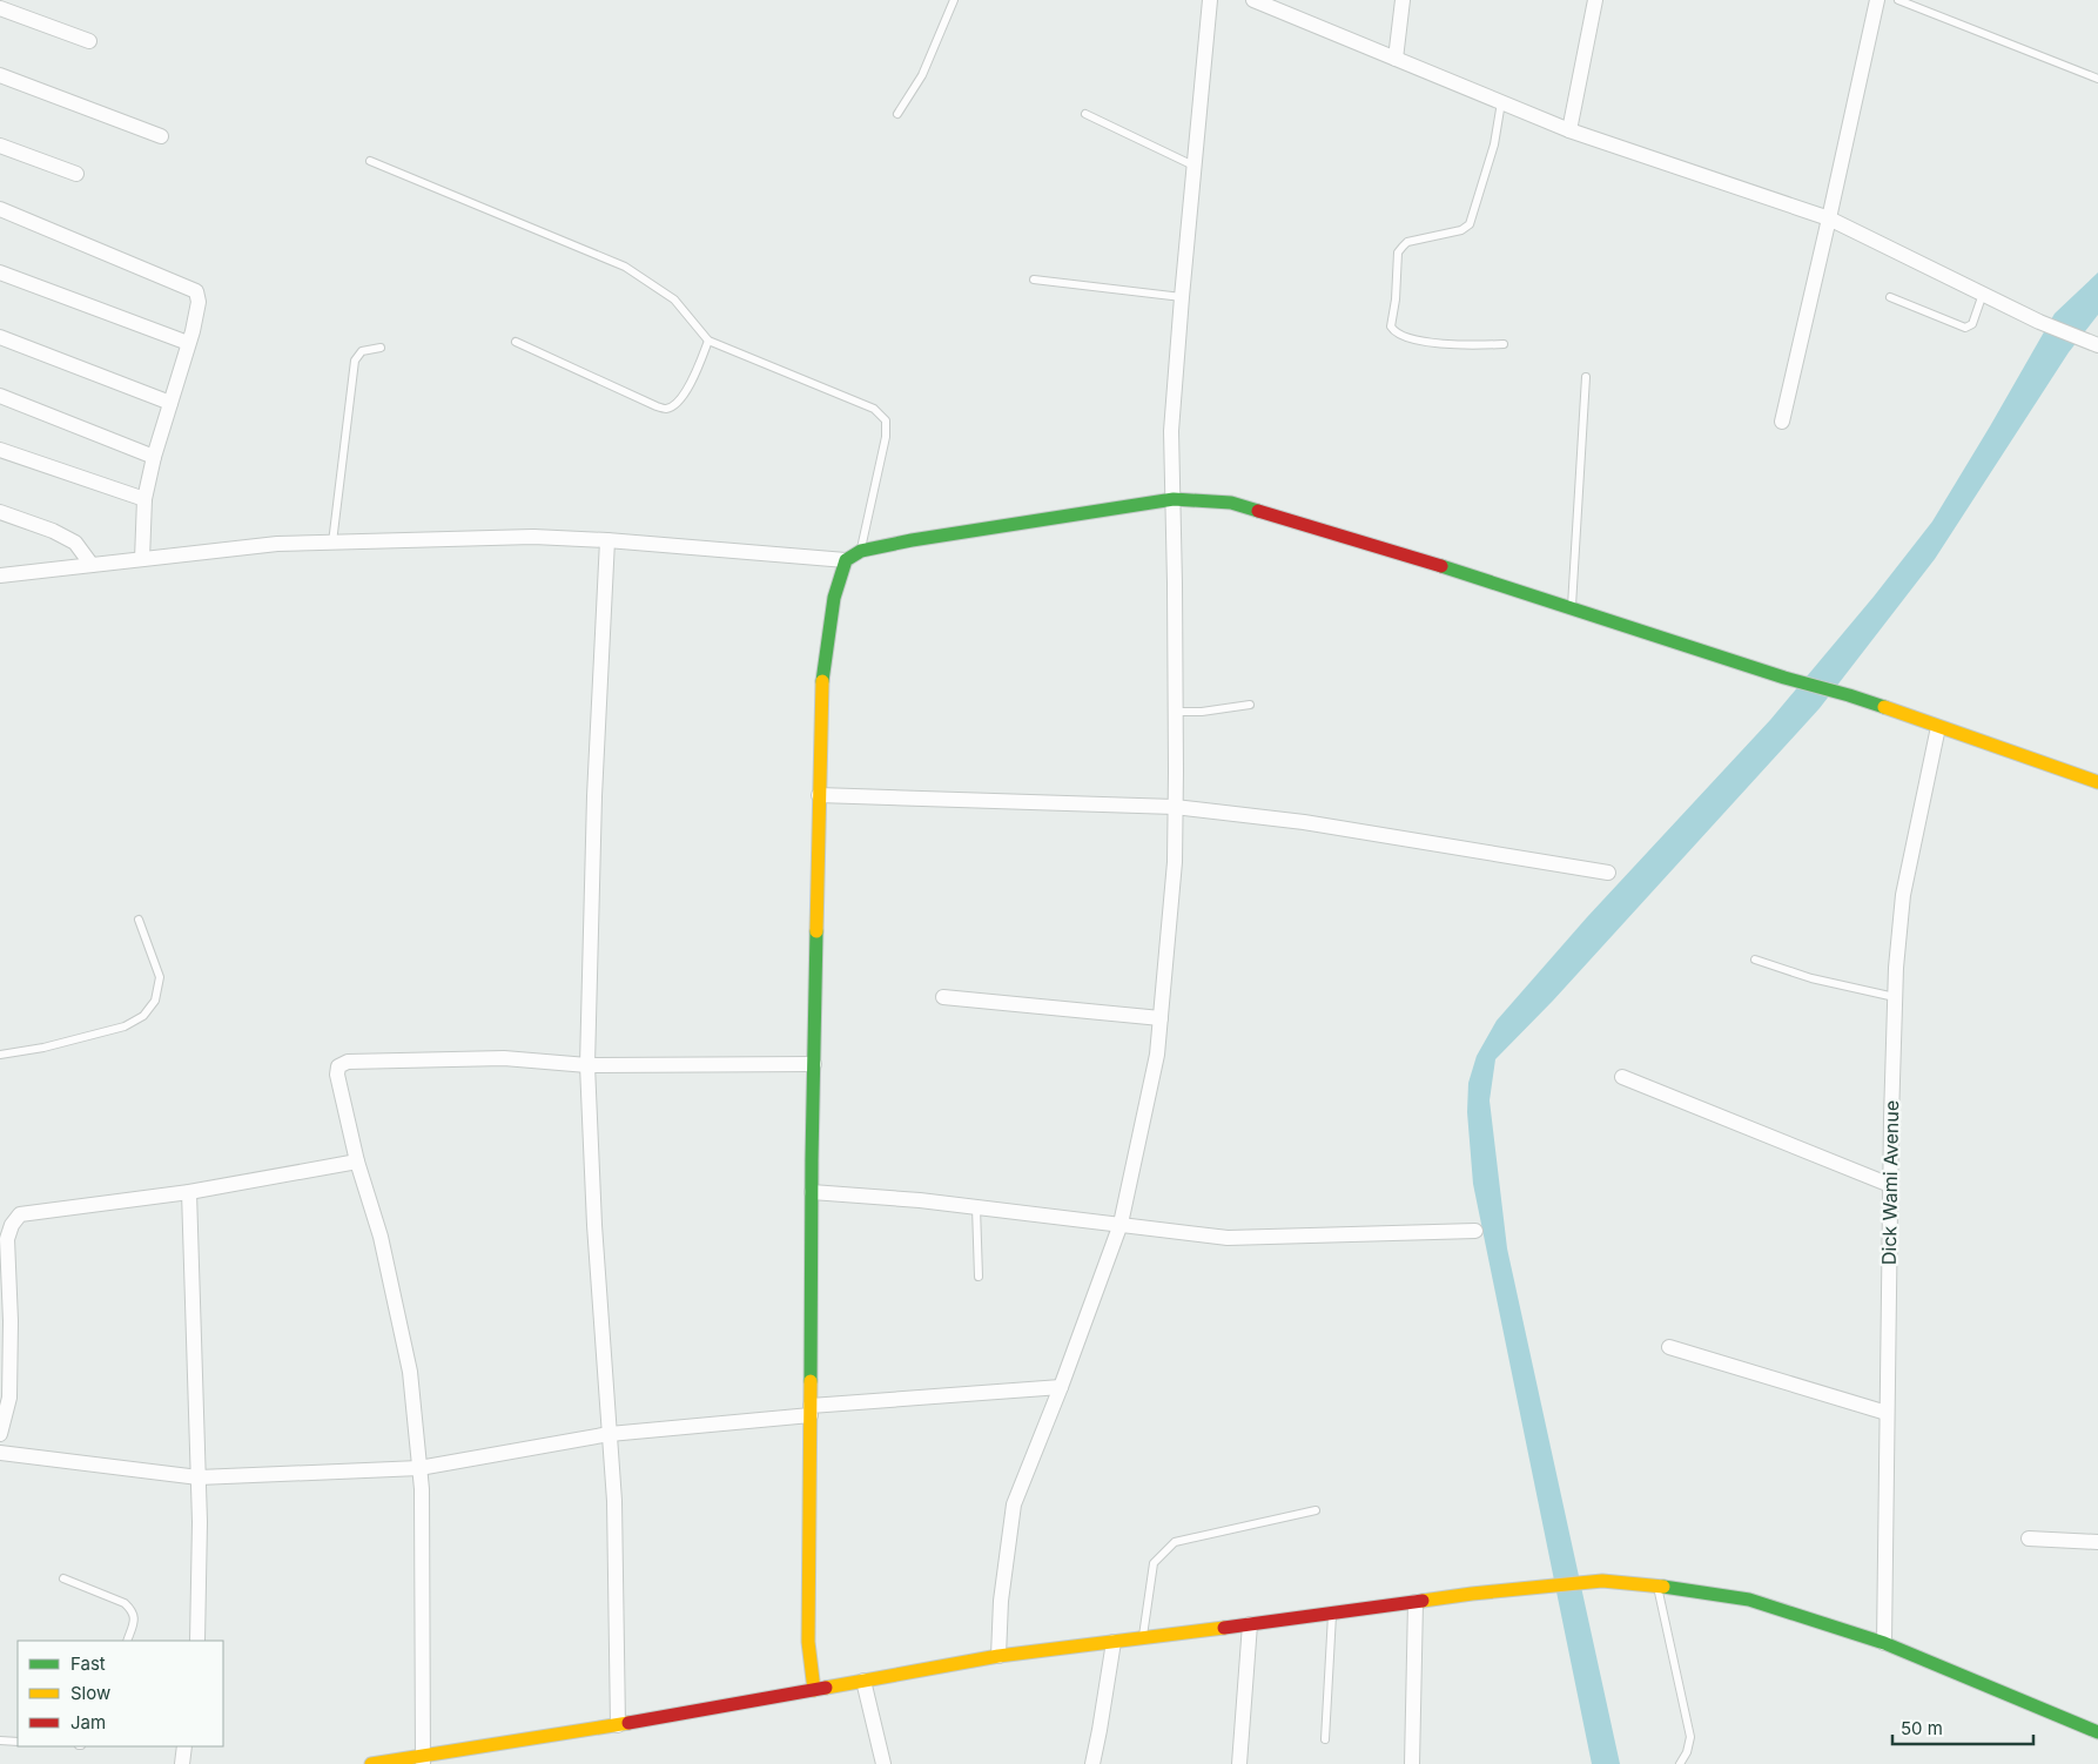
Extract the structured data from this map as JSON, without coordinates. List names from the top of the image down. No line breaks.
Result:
{"streets":{"street":["Dick Wami Avenue"]},"legend":["Fast","Slow","Jam"],"scale_bar":"50 m"}
